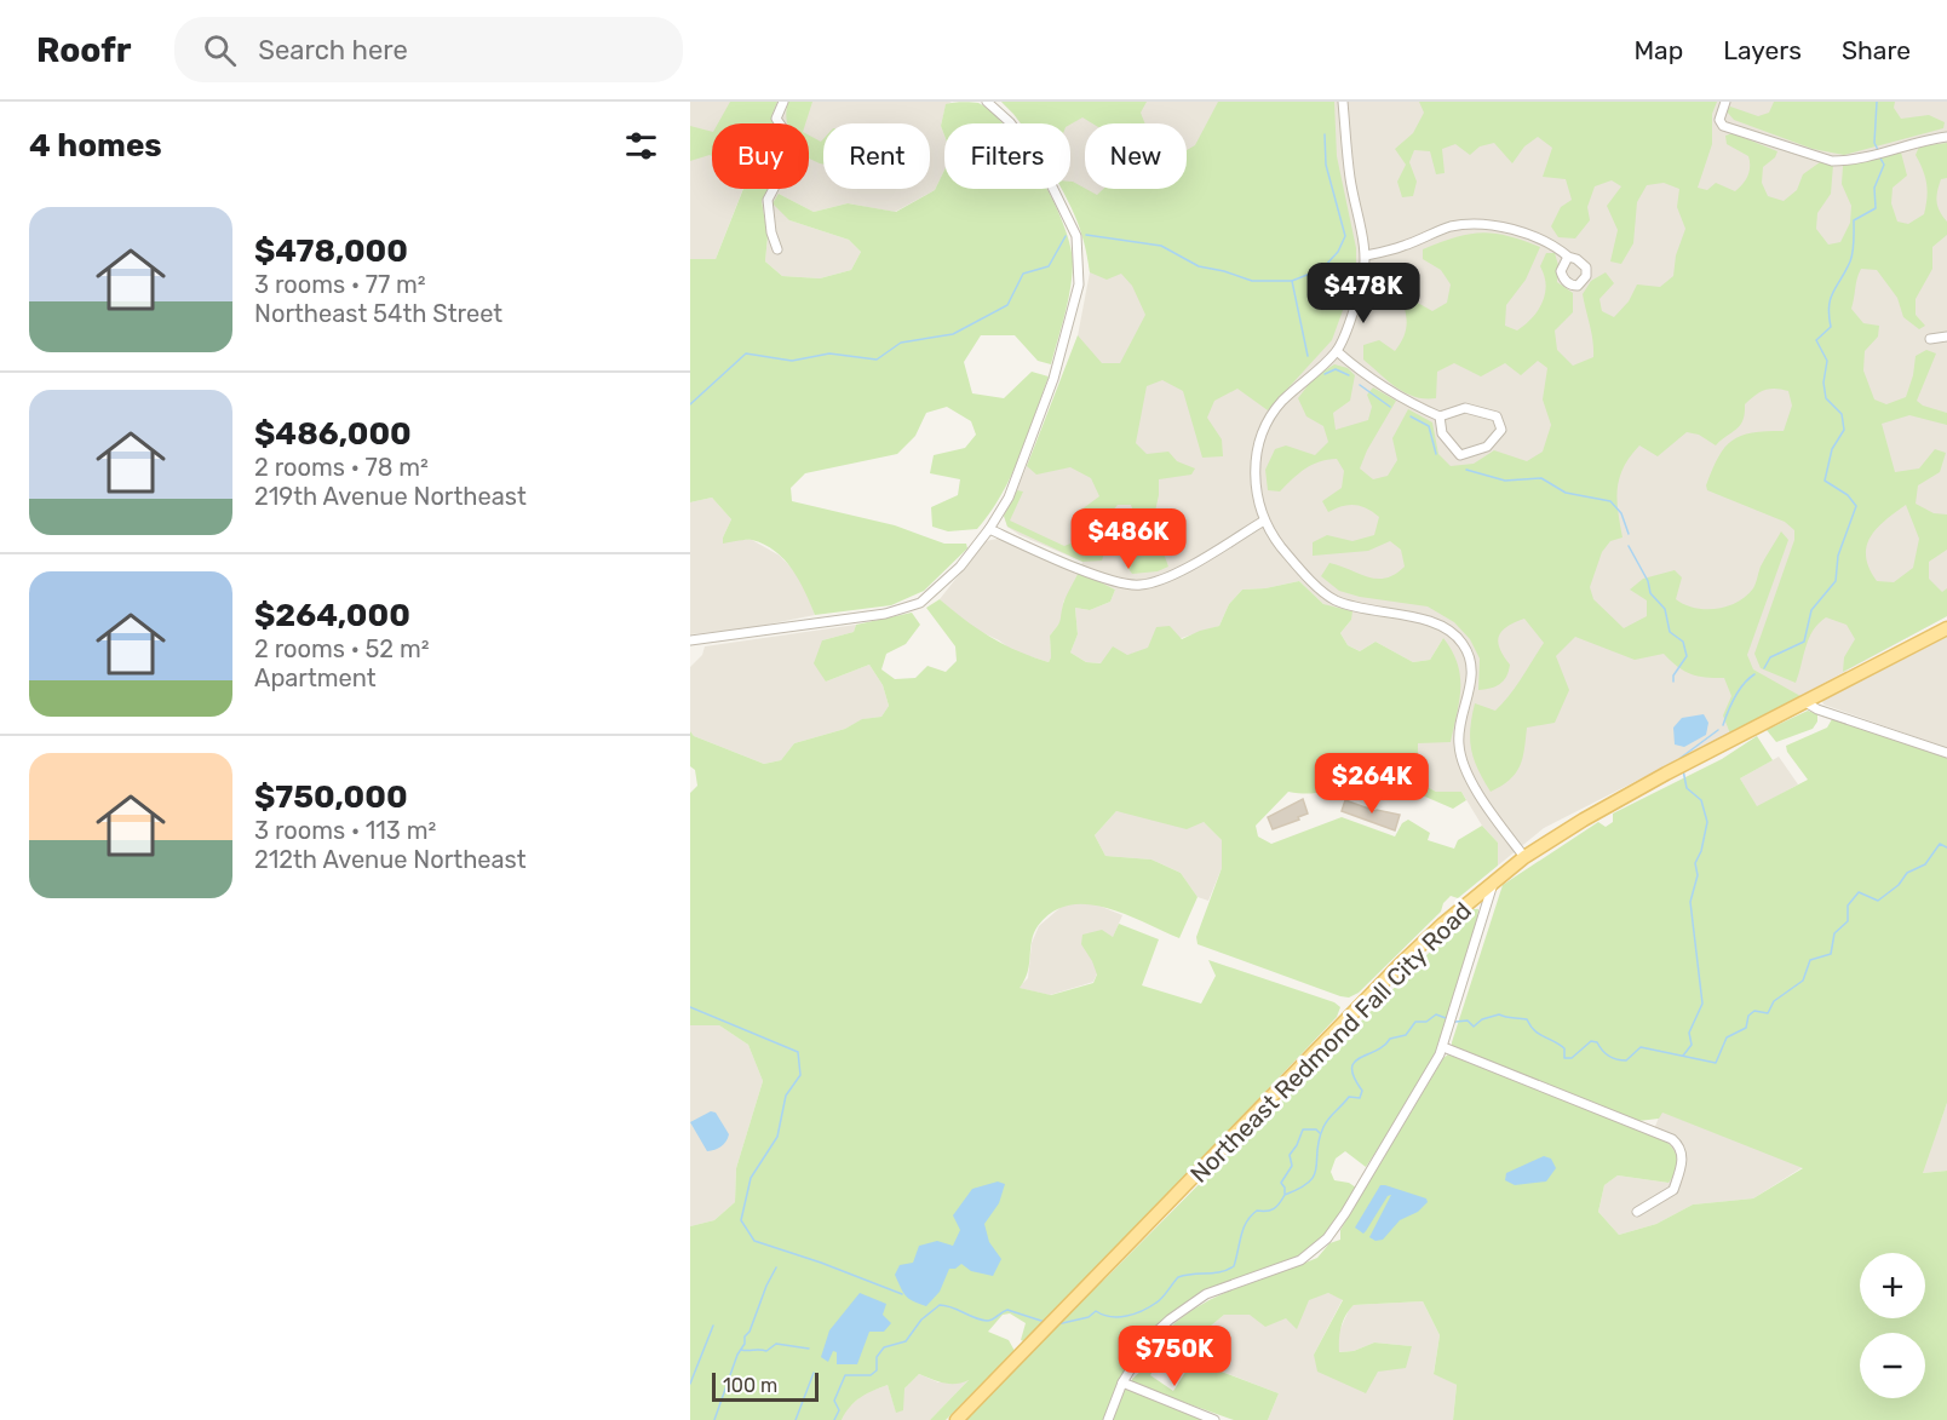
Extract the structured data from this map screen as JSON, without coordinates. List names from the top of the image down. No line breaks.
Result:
{"streets":{"main road":["Northeast Redmond Fall City Road"]},"scale_bar":"100 m","page":{"header":"Roofr","search":"Search here","nav":["Map","Layers","Share"],"heading":"4 homes","chip":["Buy","Rent","Filters","New"],"list":[{"name":"$478,000","note":"3 rooms · 77 m² · Northeast 54th Street"},{"name":"$486,000","note":"2 rooms · 78 m² · 219th Avenue Northeast"},{"name":"$264,000","note":"2 rooms · 52 m² · Apartment"},{"name":"$750,000","note":"3 rooms · 113 m² · 212th Avenue Northeast"}],"price":["$478K","$486K","$264K","$750K"],"map_buttons":["+","−"],"scale":"100 m"}}
